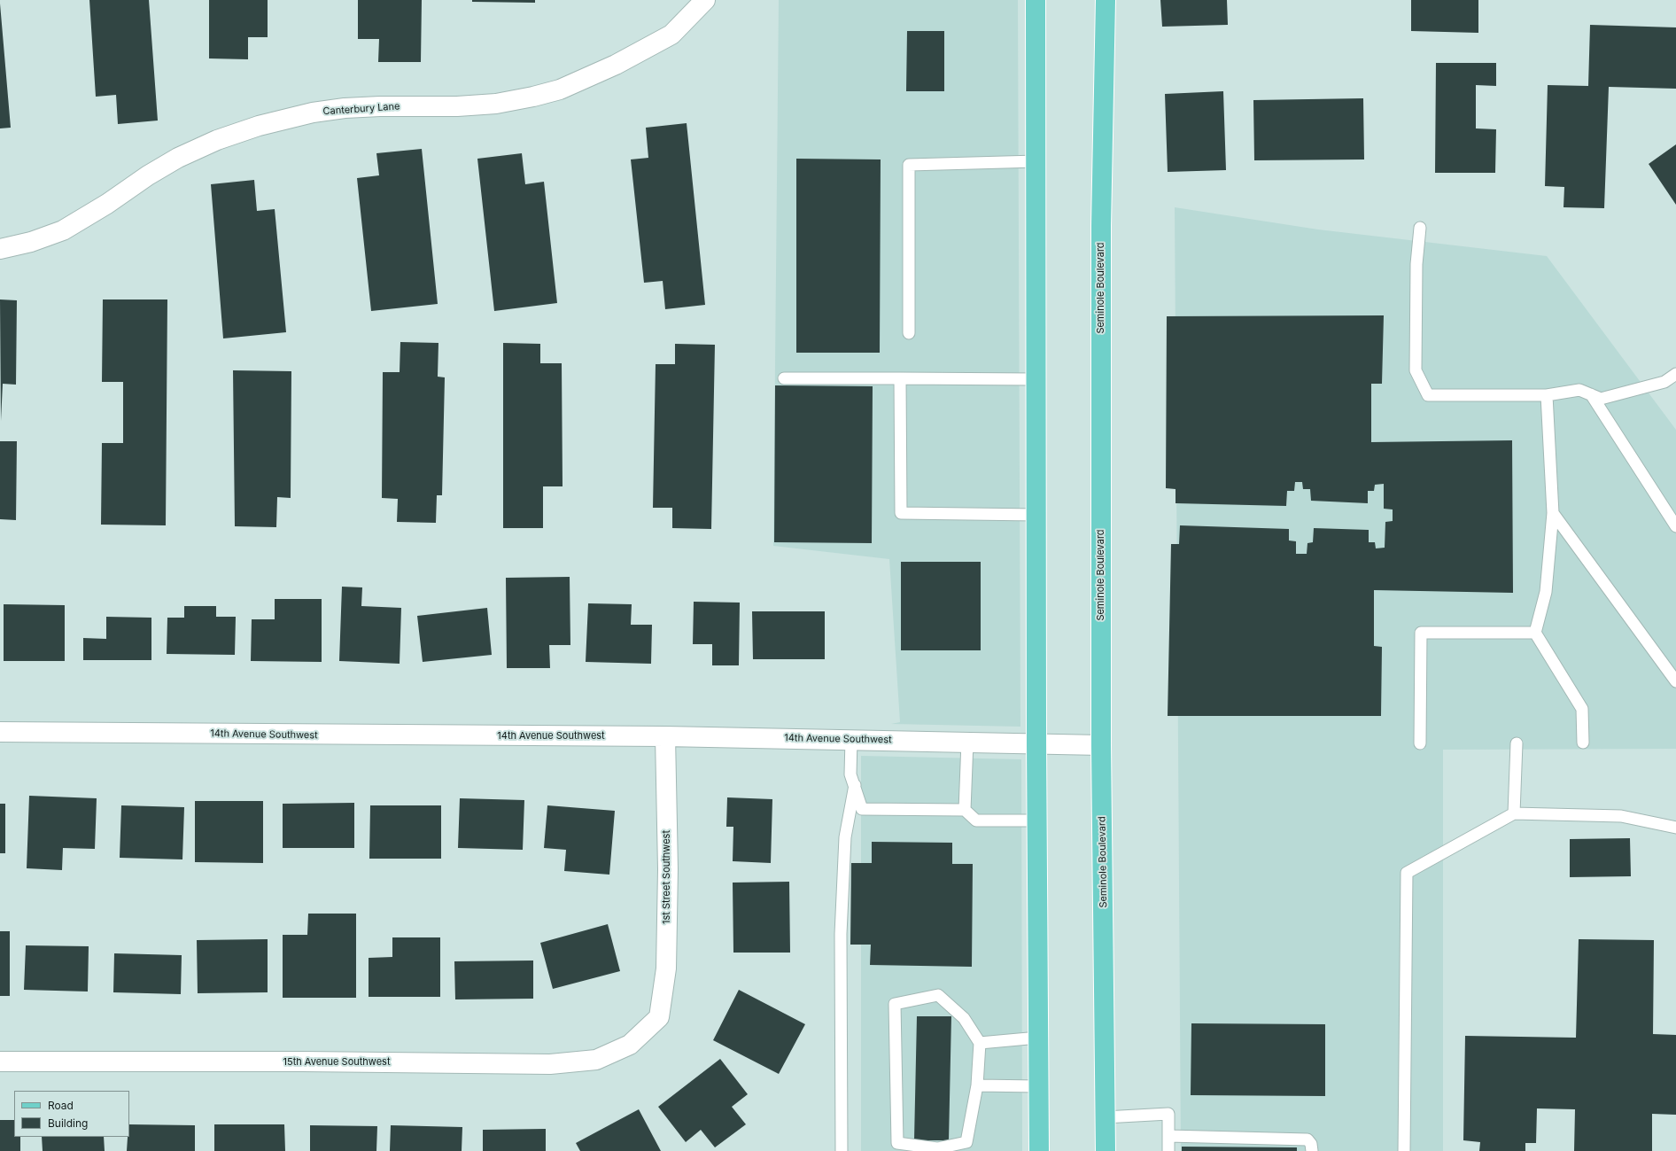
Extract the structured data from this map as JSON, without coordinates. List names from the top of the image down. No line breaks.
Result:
{"streets":{"main road":["Seminole Boulevard"],"street":["Canterbury Lane","14th Avenue Southwest","1st Street Southwest","15th Avenue Southwest"]},"crossings":[["Seminole Boulevard","14th Avenue Southwest"],["14th Avenue Southwest","1st Street Southwest"],["1st Street Southwest","15th Avenue Southwest"]],"legend":["Road","Building"]}
